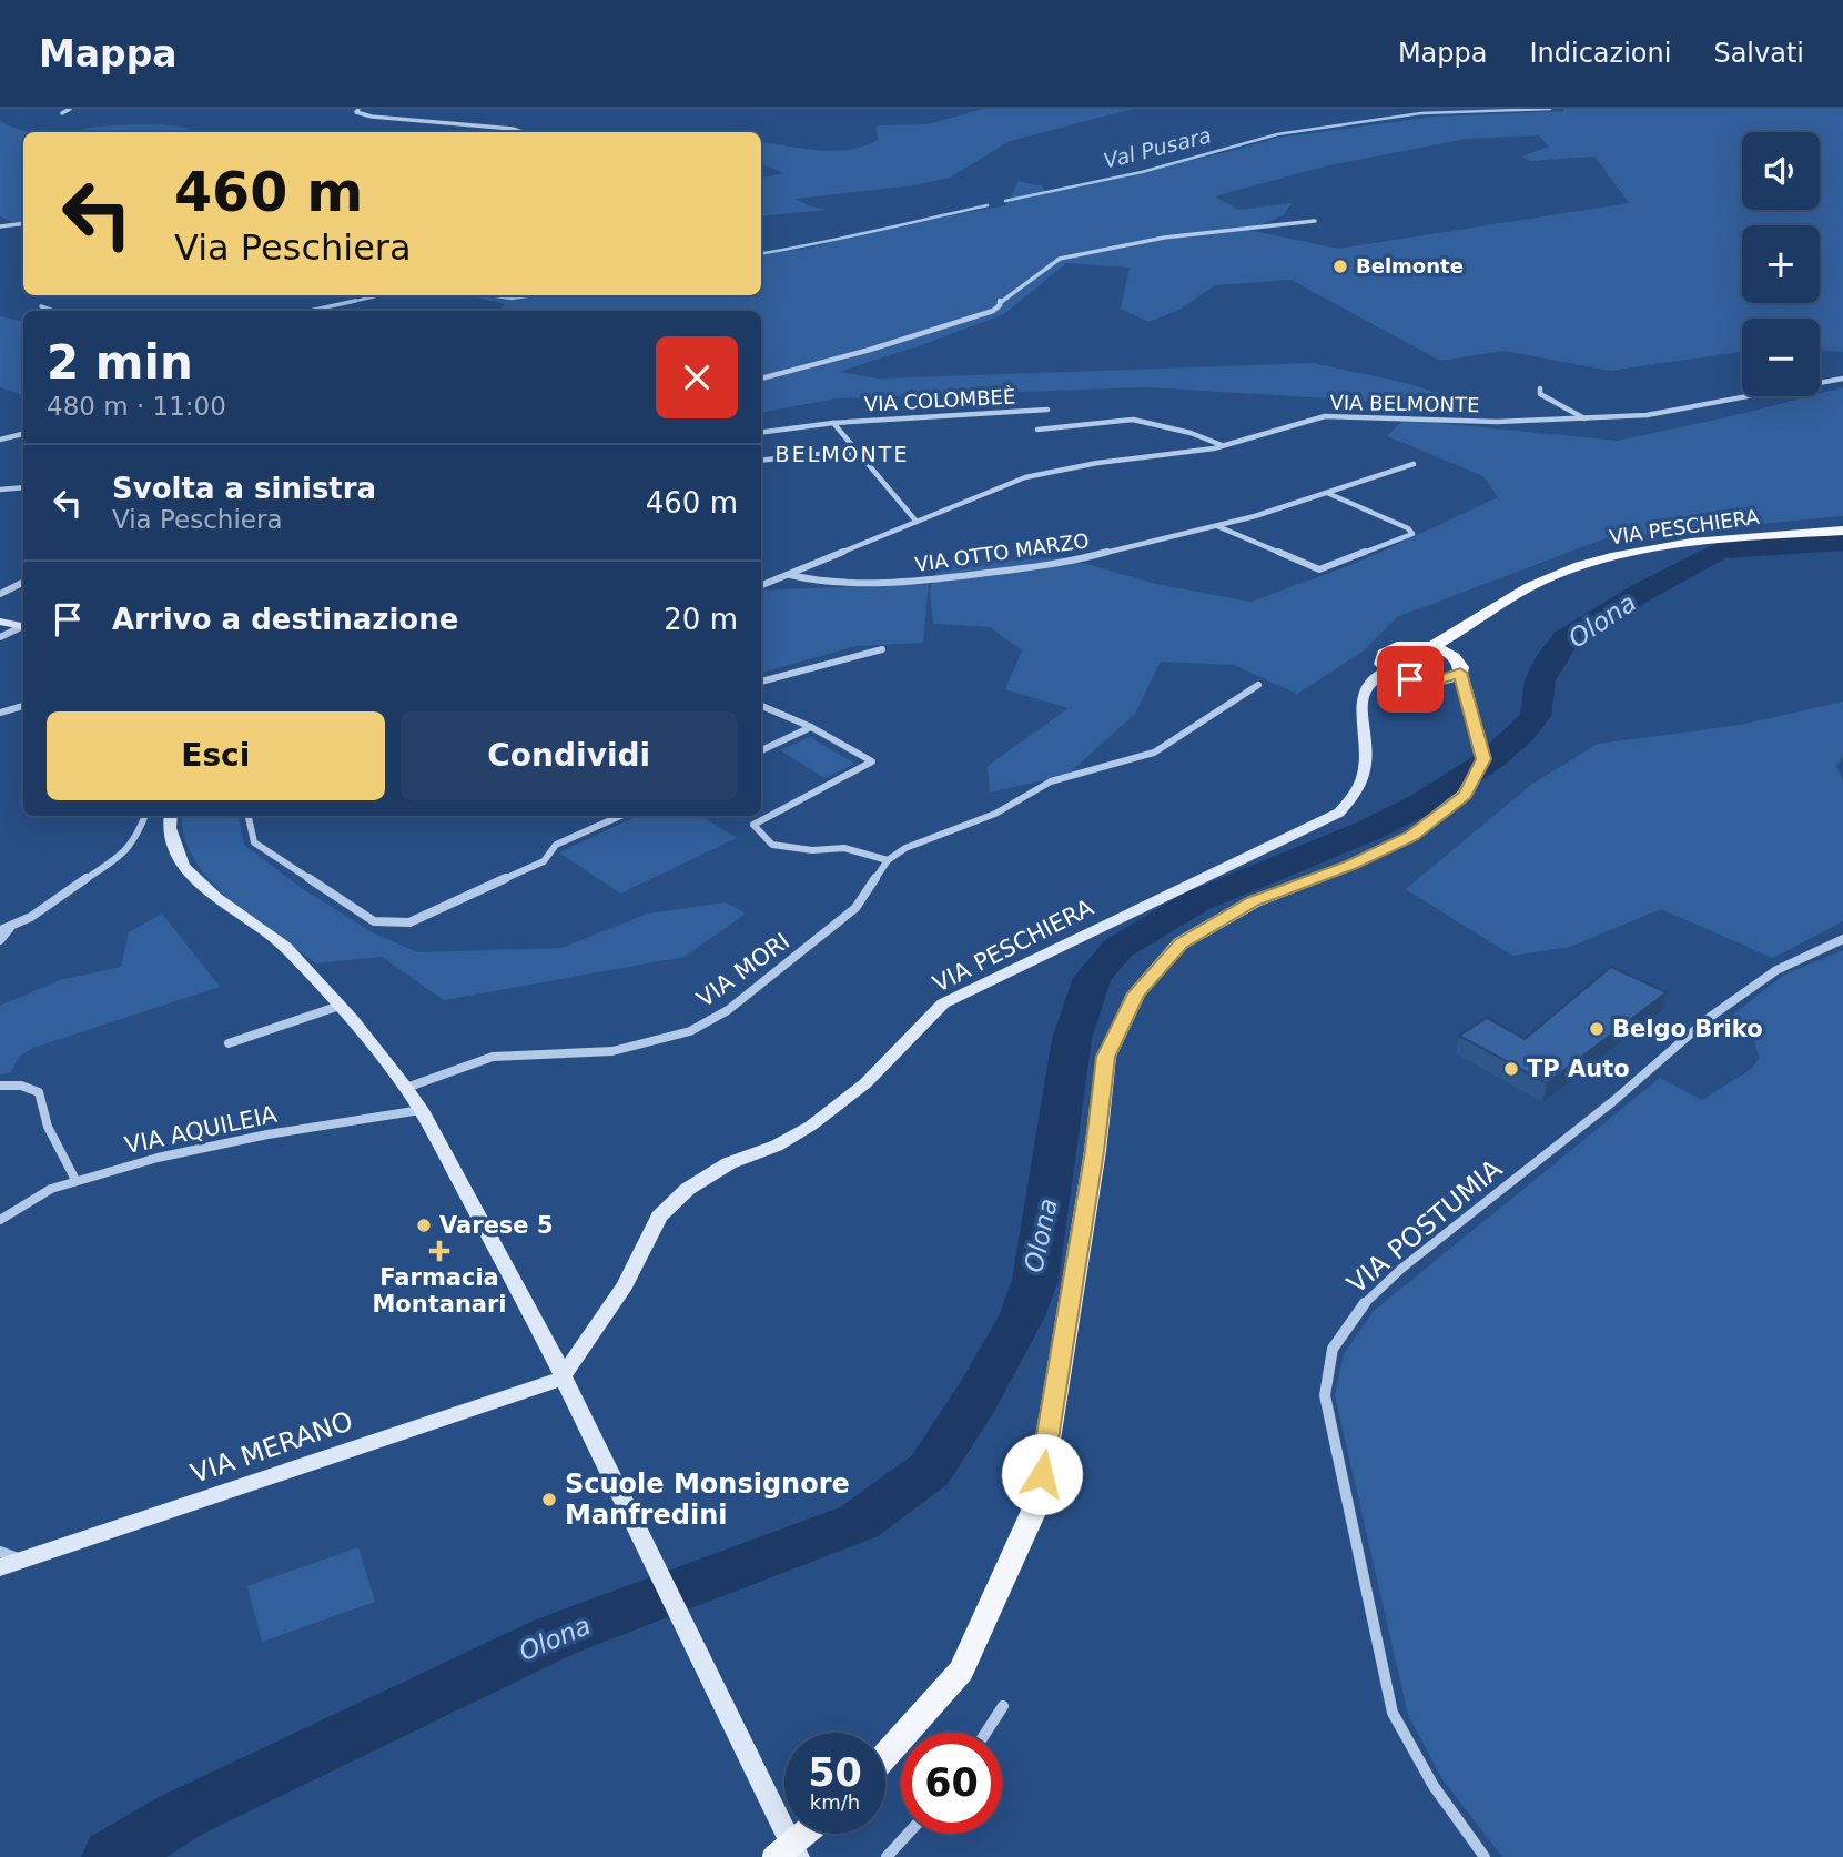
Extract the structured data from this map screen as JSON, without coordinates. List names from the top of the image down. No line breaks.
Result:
{"streets":{"main road":["VIA PESCHIERA"],"street":["VIA COLOMBEÈ","VIA BELMONTE","VIA OTTO MARZO","VIA MORI","VIA AQUILEIA","VIA POSTUMIA","VIA MERANO"]},"crossings":[["VIA COLOMBEÈ","VIA BELMONTE"],["VIA BELMONTE","VIA OTTO MARZO"],["VIA PESCHIERA","VIA MERANO"]],"districts":["BELMONTE"],"water":["Val Pusara","Olona"],"places":{"other":["Belmonte","Belgo Briko","TP Auto","Varese 5","Scuole Monsignore Manfredini"],"health":["Farmacia Montanari"]},"page":{"header":"Mappa","nav":["Mappa","Indicazioni","Salvati"],"map_buttons":["+","−"],"turn":["460 m","Via Peschiera"],"heading":["2 min","480 m · 11:00"],"list":[{"name":"Svolta a sinistra","note":"Via Peschiera","value":"460 m"},{"name":"Arrivo a destinazione","value":"20 m"}],"buttons":["Esci","Condividi"],"speed":"50 km/h","limit":"60"}}
